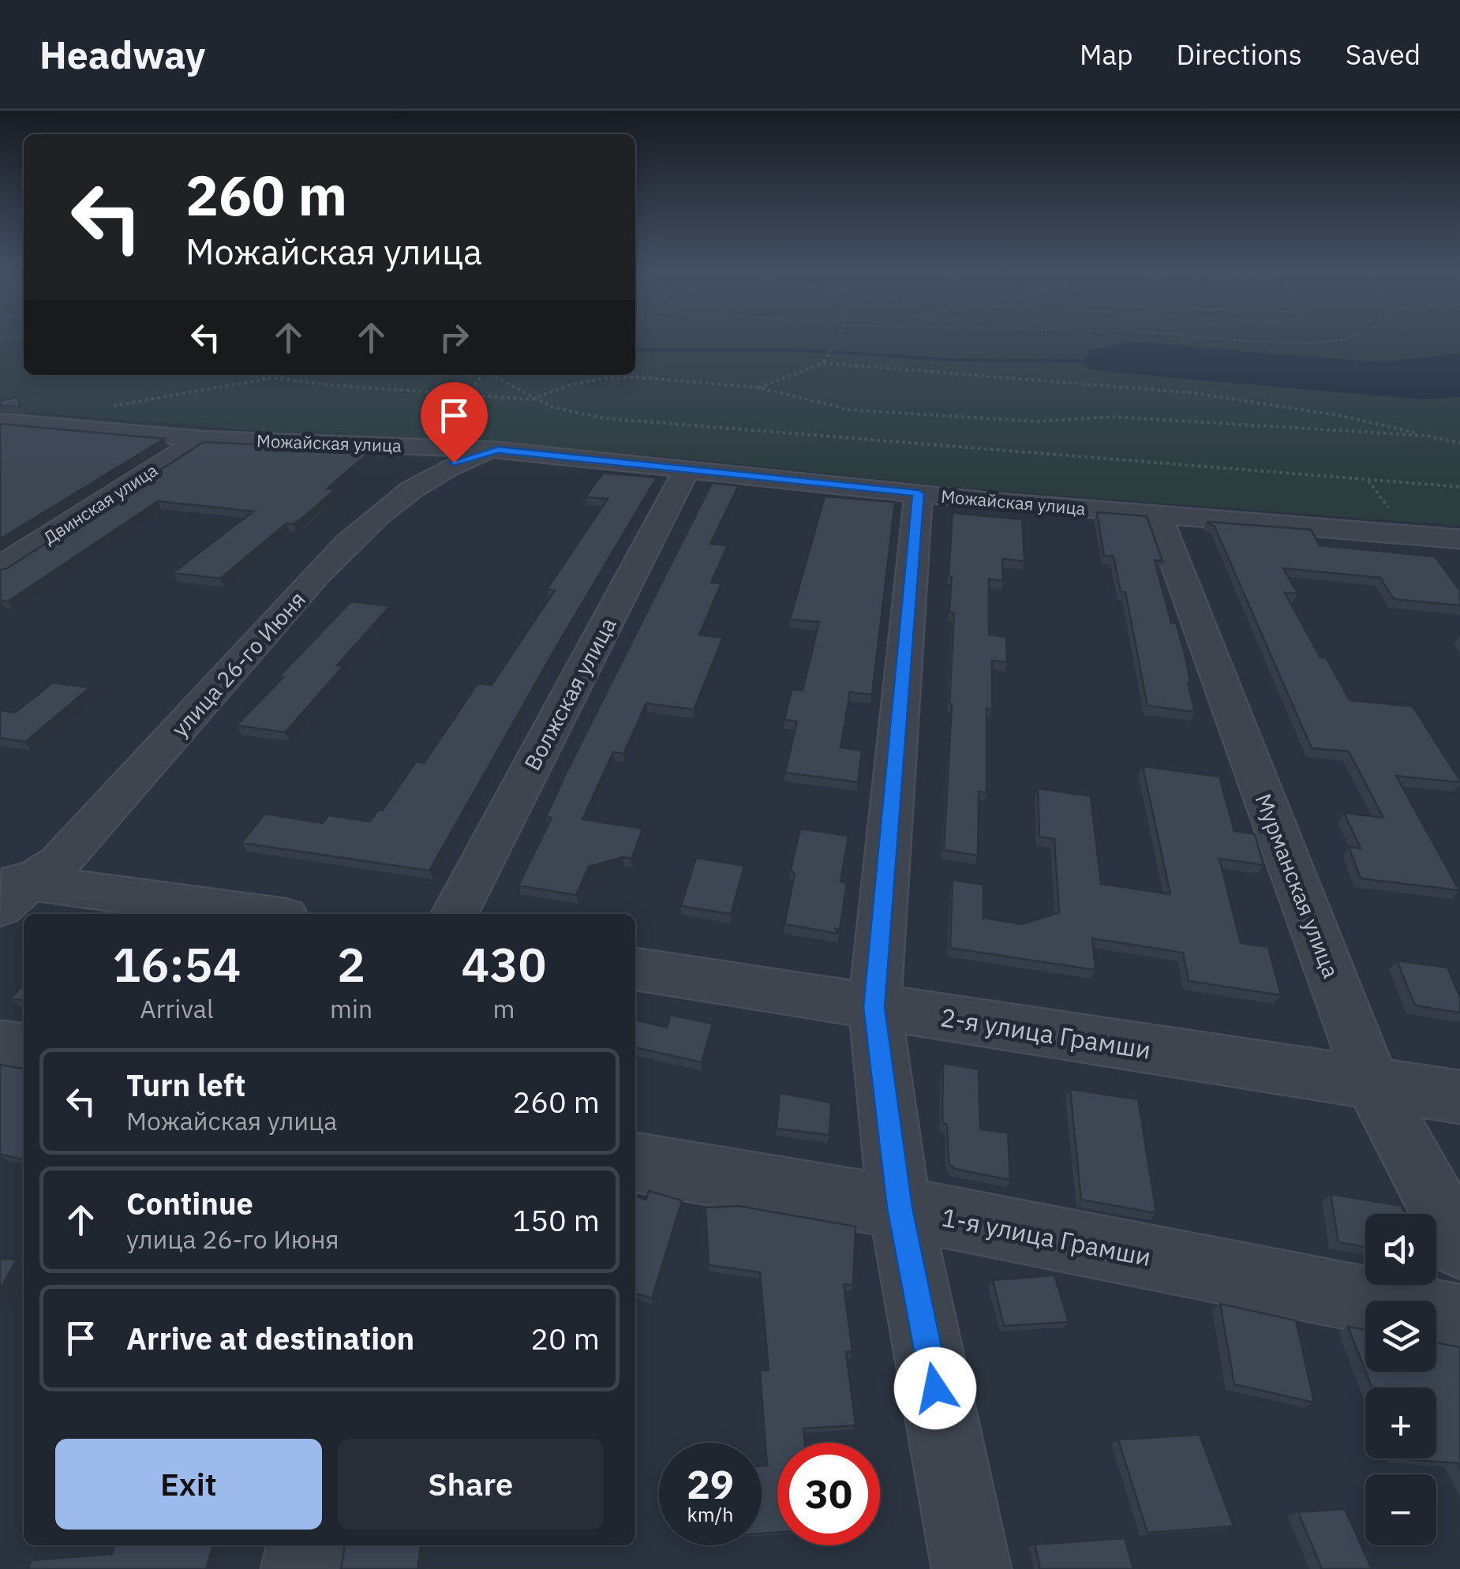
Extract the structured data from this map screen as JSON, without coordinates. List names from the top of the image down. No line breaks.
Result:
{"streets":{"street":["Можайская улица","Двинская улица","улица 26-го Июня","Волжская улица","Мурманская улица","2-я улица Грамши","1-я улица Грамши"]},"crossings":[["Можайская улица","Двинская улица"],["Можайская улица","улица 26-го Июня"],["Можайская улица","Волжская улица"],["Можайская улица","Мурманская улица"],["Мурманская улица","2-я улица Грамши"]],"page":{"header":"Headway","nav":["Map","Directions","Saved"],"turn":["260 m","Можайская улица"],"eta":["16:54","Arrival","2","min","430","m"],"list":[{"name":"Turn left","note":"Можайская улица","value":"260 m"},{"name":"Continue","note":"улица 26-го Июня","value":"150 m"},{"name":"Arrive at destination","value":"20 m"}],"map_buttons":["+","−"],"buttons":["Exit","Share"],"speed":"29 km/h","limit":"30"}}
